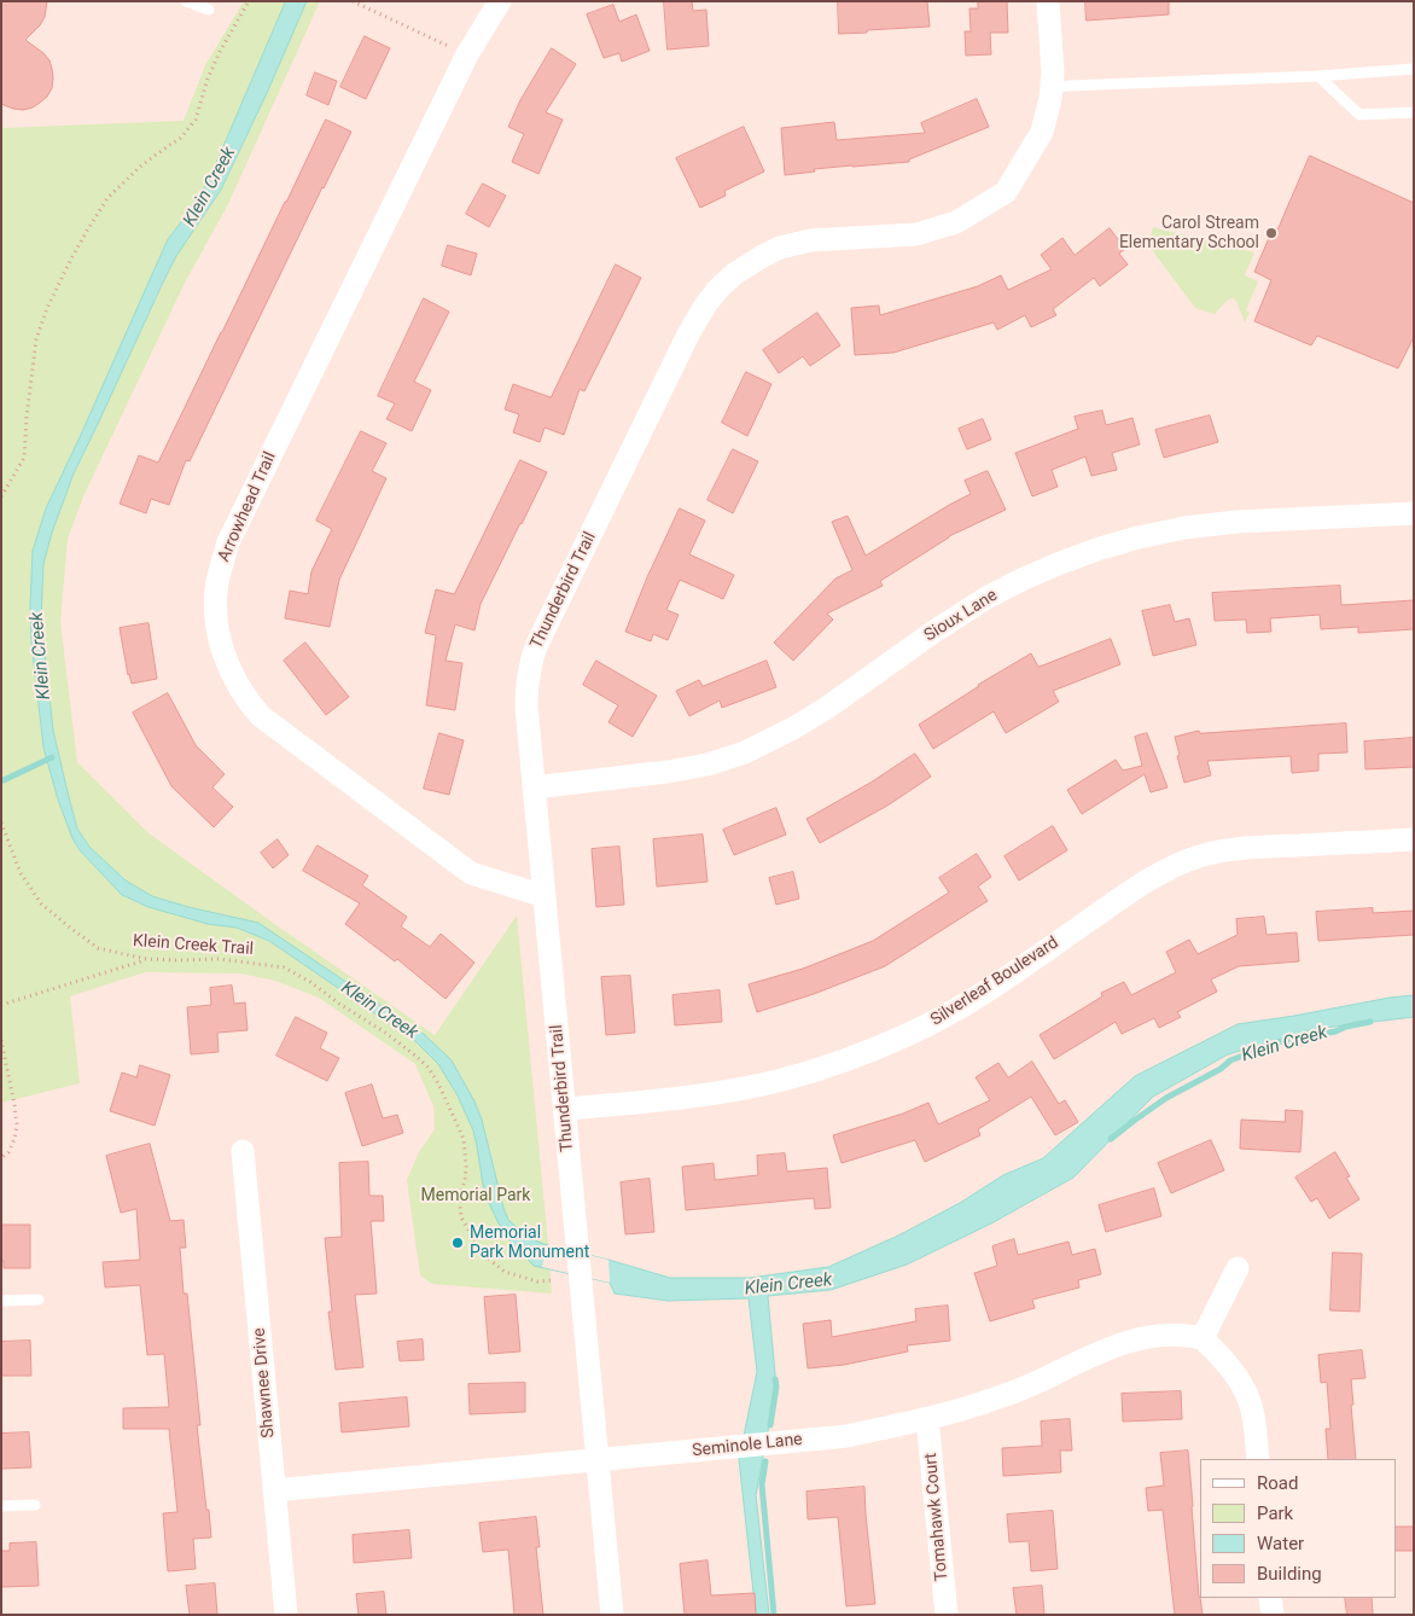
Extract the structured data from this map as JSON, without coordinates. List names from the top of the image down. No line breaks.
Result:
{"streets":{"street":["Arrowhead Trail","Thunderbird Trail","Sioux Lane","Silverleaf Boulevard","Shawnee Drive","Seminole Lane","Tomahawk Court"],"path":["Klein Creek Trail"]},"crossings":[["Arrowhead Trail","Thunderbird Trail"],["Thunderbird Trail","Sioux Lane"],["Thunderbird Trail","Silverleaf Boulevard"],["Thunderbird Trail","Seminole Lane"],["Shawnee Drive","Seminole Lane"],["Seminole Lane","Tomahawk Court"]],"water":["Klein Creek"],"parks":["Memorial Park"],"places":["Carol Stream Elementary School","Memorial Park Monument"],"legend":["Road","Park","Water","Building"]}
